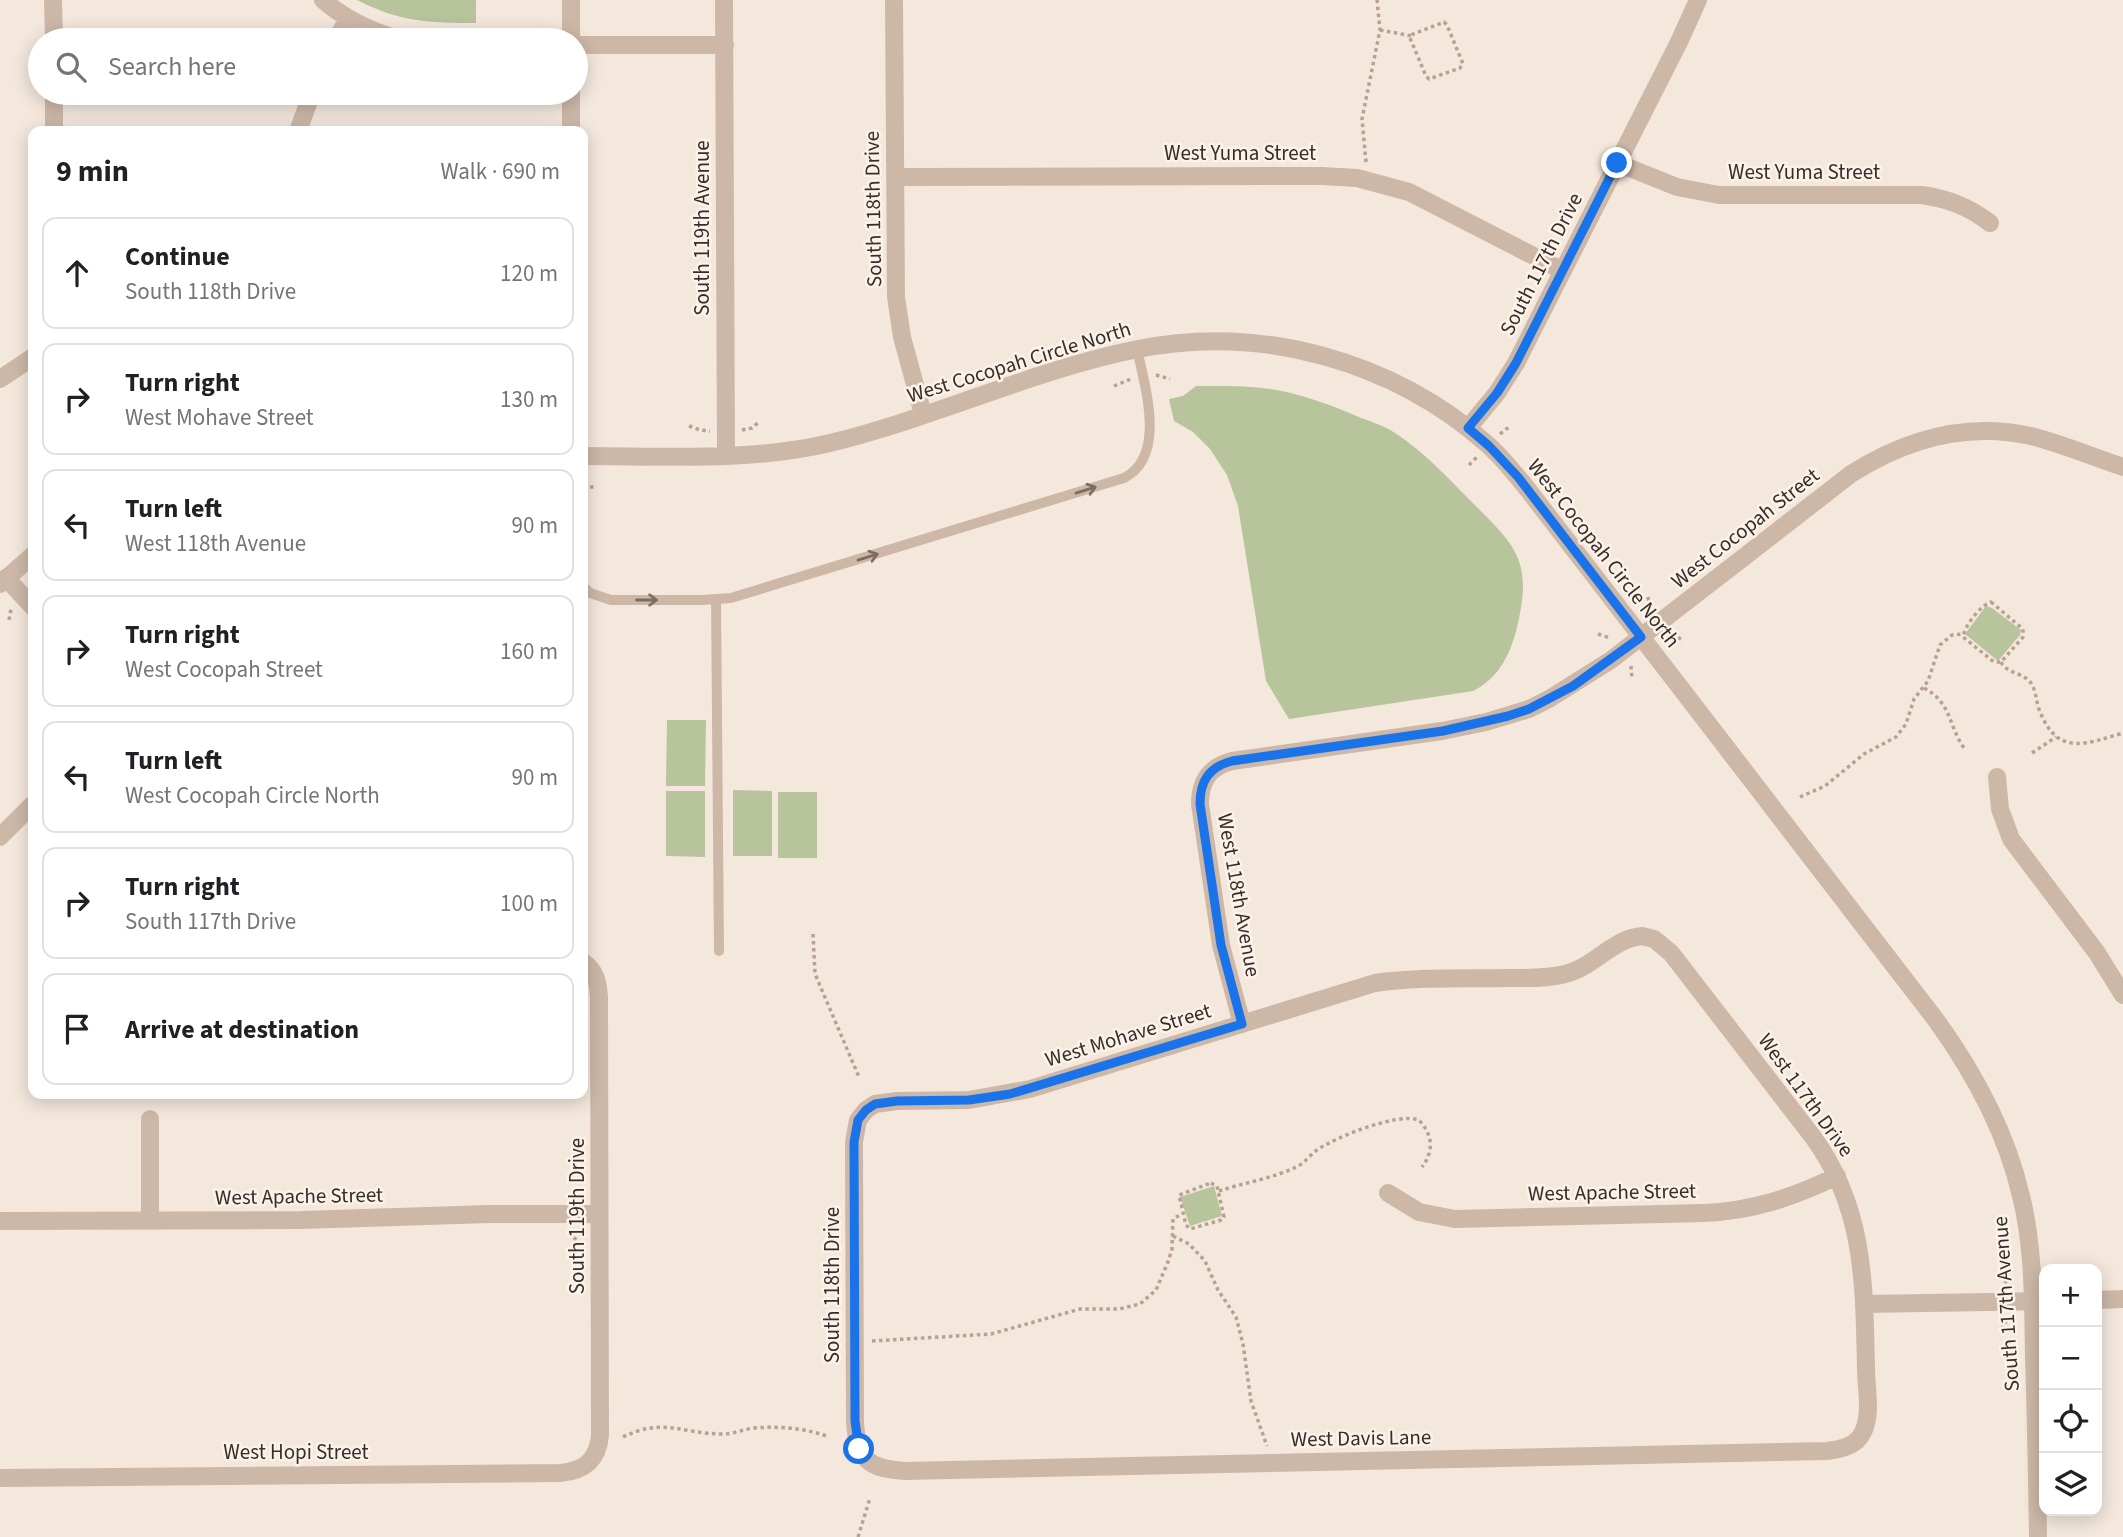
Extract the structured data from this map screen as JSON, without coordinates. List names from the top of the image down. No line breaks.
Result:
{"streets":{"street":["West Yuma Street","South 118th Drive","South 119th Avenue","South 117th Drive","West Cocopah Circle North","West Cocopah Street","West 118th Avenue","West Mohave Street","West 117th Drive","West Apache Street","South 119th Drive","South 117th Avenue","West Davis Lane","West Hopi Street"]},"crossings":[["West Yuma Street","South 118th Drive"],["West Yuma Street","South 117th Drive"],["South 118th Drive","West Cocopah Circle North"],["South 118th Drive","West Mohave Street"],["South 118th Drive","West Davis Lane"],["South 119th Avenue","West Cocopah Circle North"],["South 117th Drive","West Cocopah Circle North"],["West Cocopah Circle North","West Cocopah Street"],["West Cocopah Circle North","South 117th Avenue"],["West Cocopah Street","West 118th Avenue"],["West 118th Avenue","West Mohave Street"],["West Mohave Street","West 117th Drive"],["West 117th Drive","West Apache Street"],["West 117th Drive","West Davis Lane"],["West Apache Street","South 119th Drive"],["South 119th Drive","West Hopi Street"]],"page":{"search":"Search here","heading":["9 min","Walk · 690 m"],"list":[["Continue","South 118th Drive","120 m"],["Turn right","West Mohave Street","130 m"],["Turn left","West 118th Avenue","90 m"],["Turn right","West Cocopah Street","160 m"],["Turn left","West Cocopah Circle North","90 m"],["Turn right","South 117th Drive","100 m"],"Arrive at destination"],"map_buttons":["+","−"]}}
